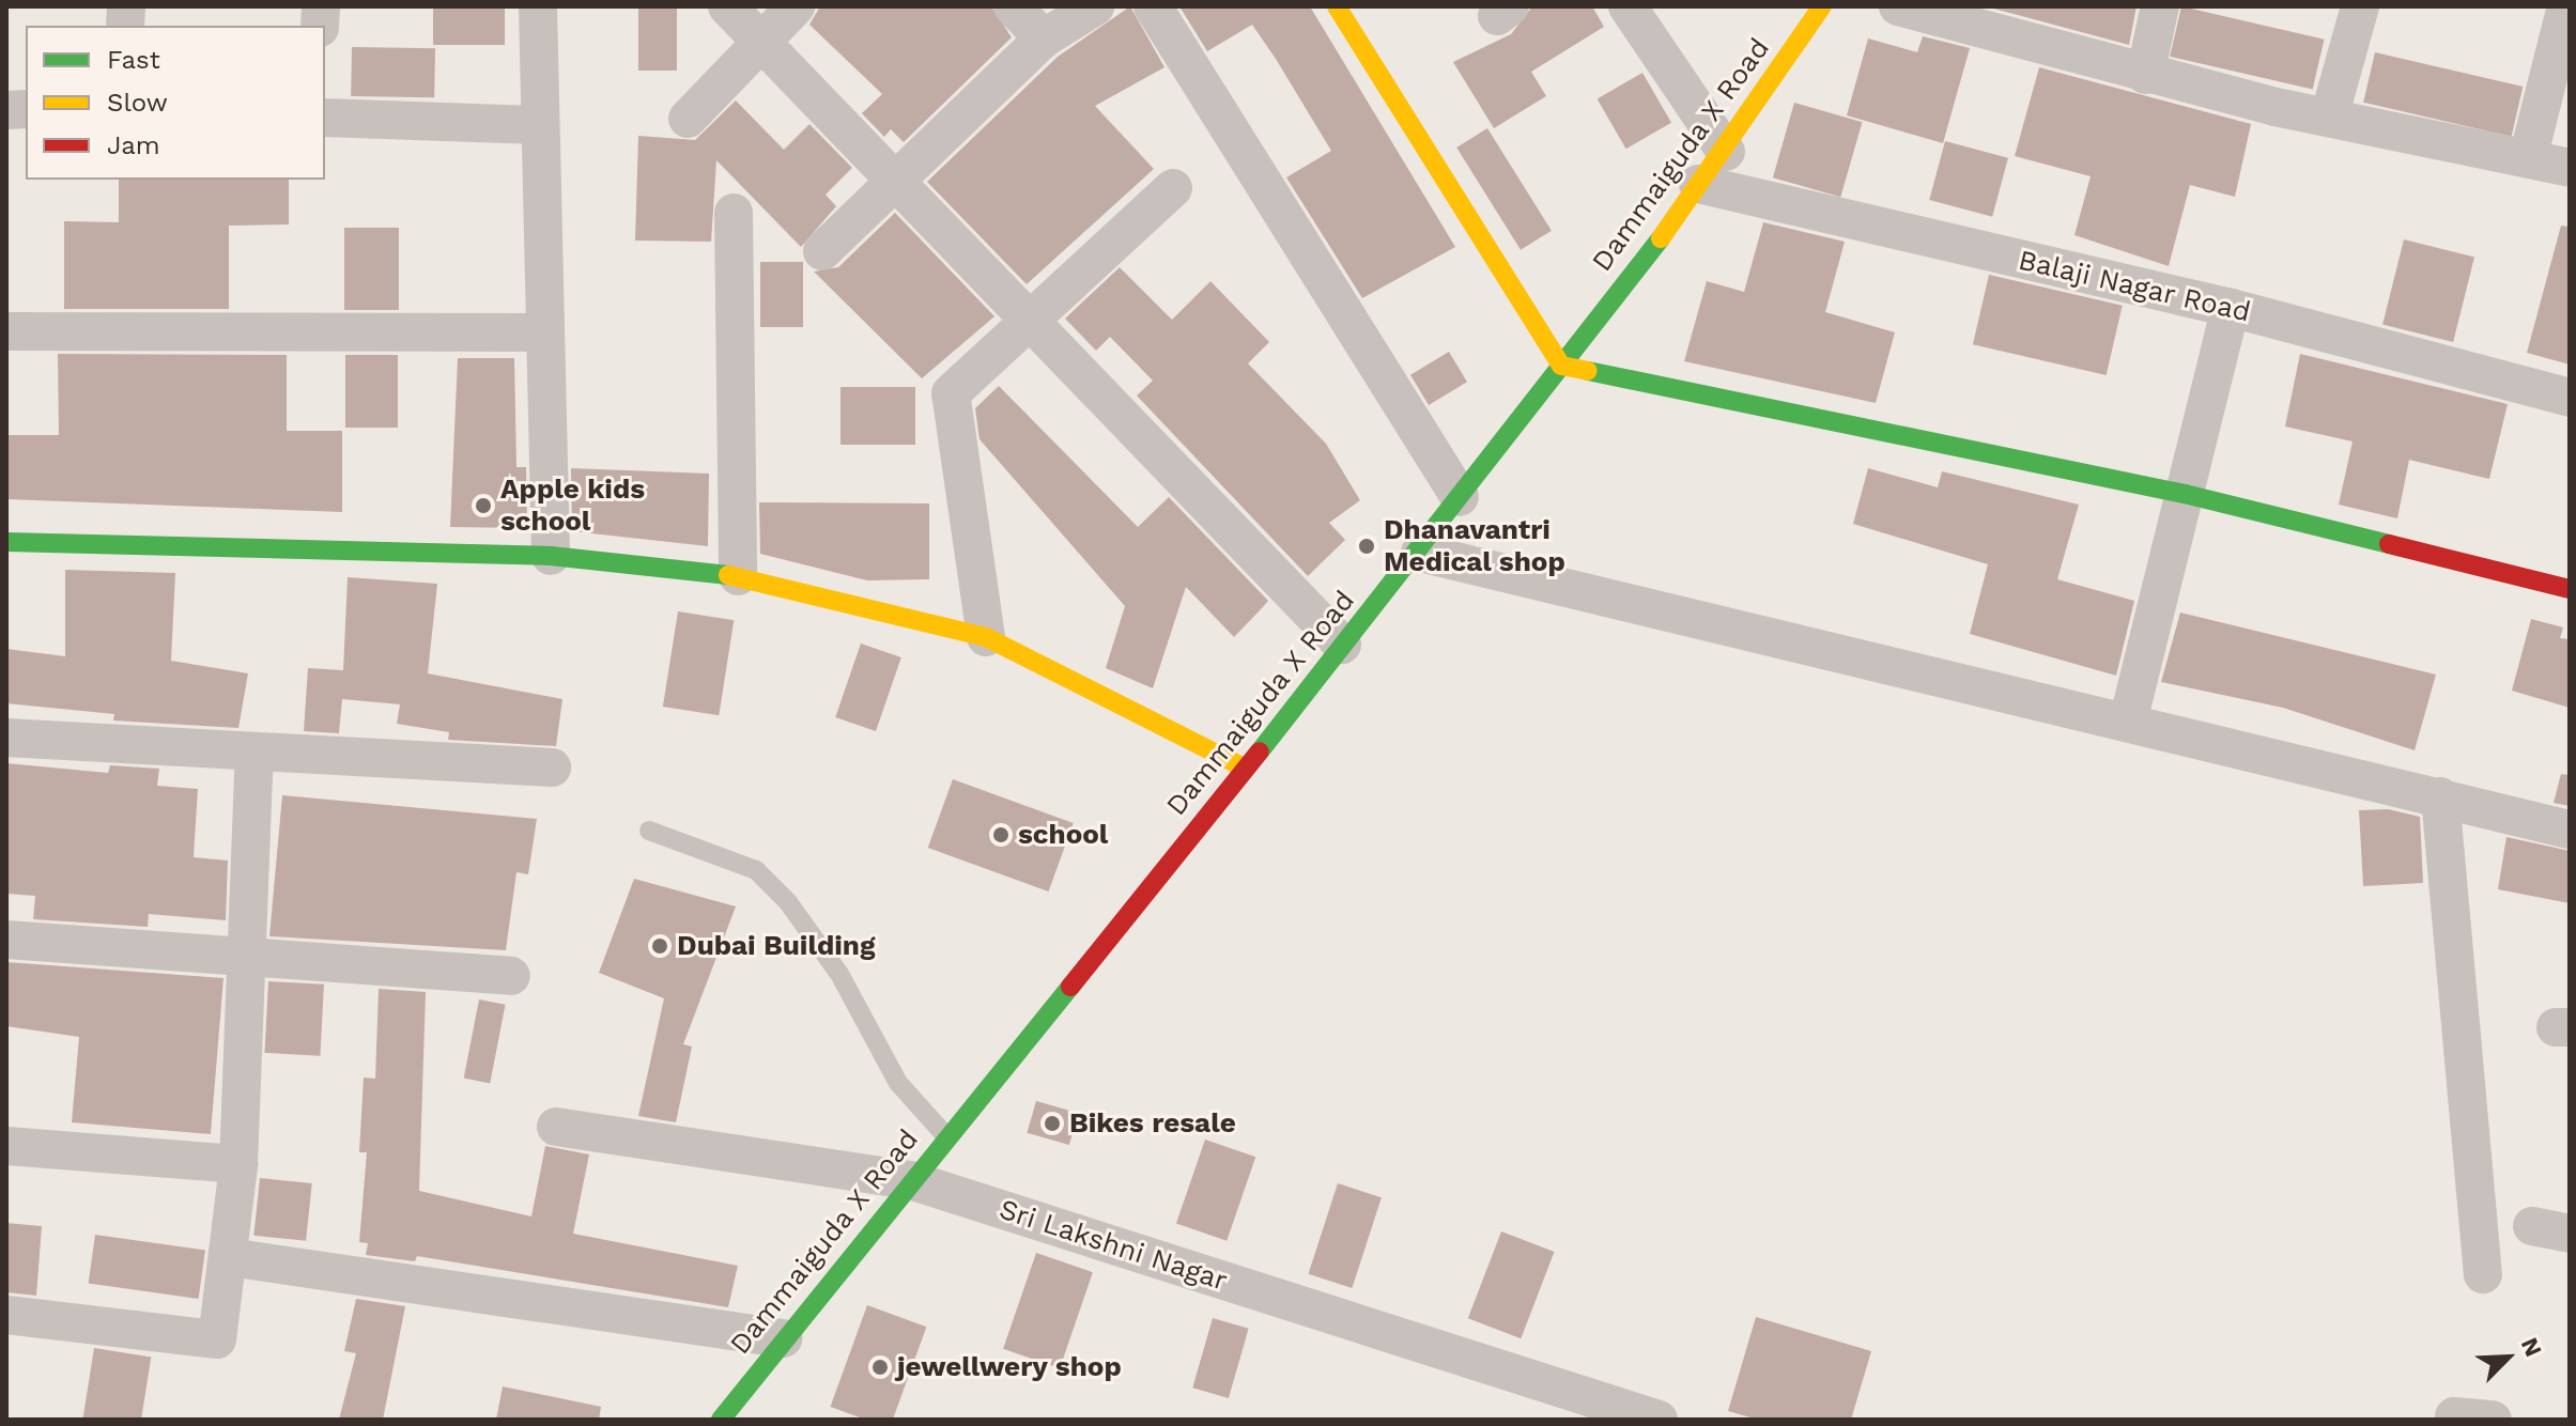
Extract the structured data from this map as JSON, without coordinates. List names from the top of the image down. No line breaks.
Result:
{"streets":{"street":["Dammaiguda X Road","Balaji Nagar Road","Sri Lakshni Nagar"]},"crossings":[["Dammaiguda X Road","Balaji Nagar Road"],["Dammaiguda X Road","Sri Lakshni Nagar"]],"places":["Apple kids school","Dhanavantri Medical shop","school","Dubai Building","Bikes resale","jewellwery shop"],"legend":["Fast","Slow","Jam"],"north":"top right"}
